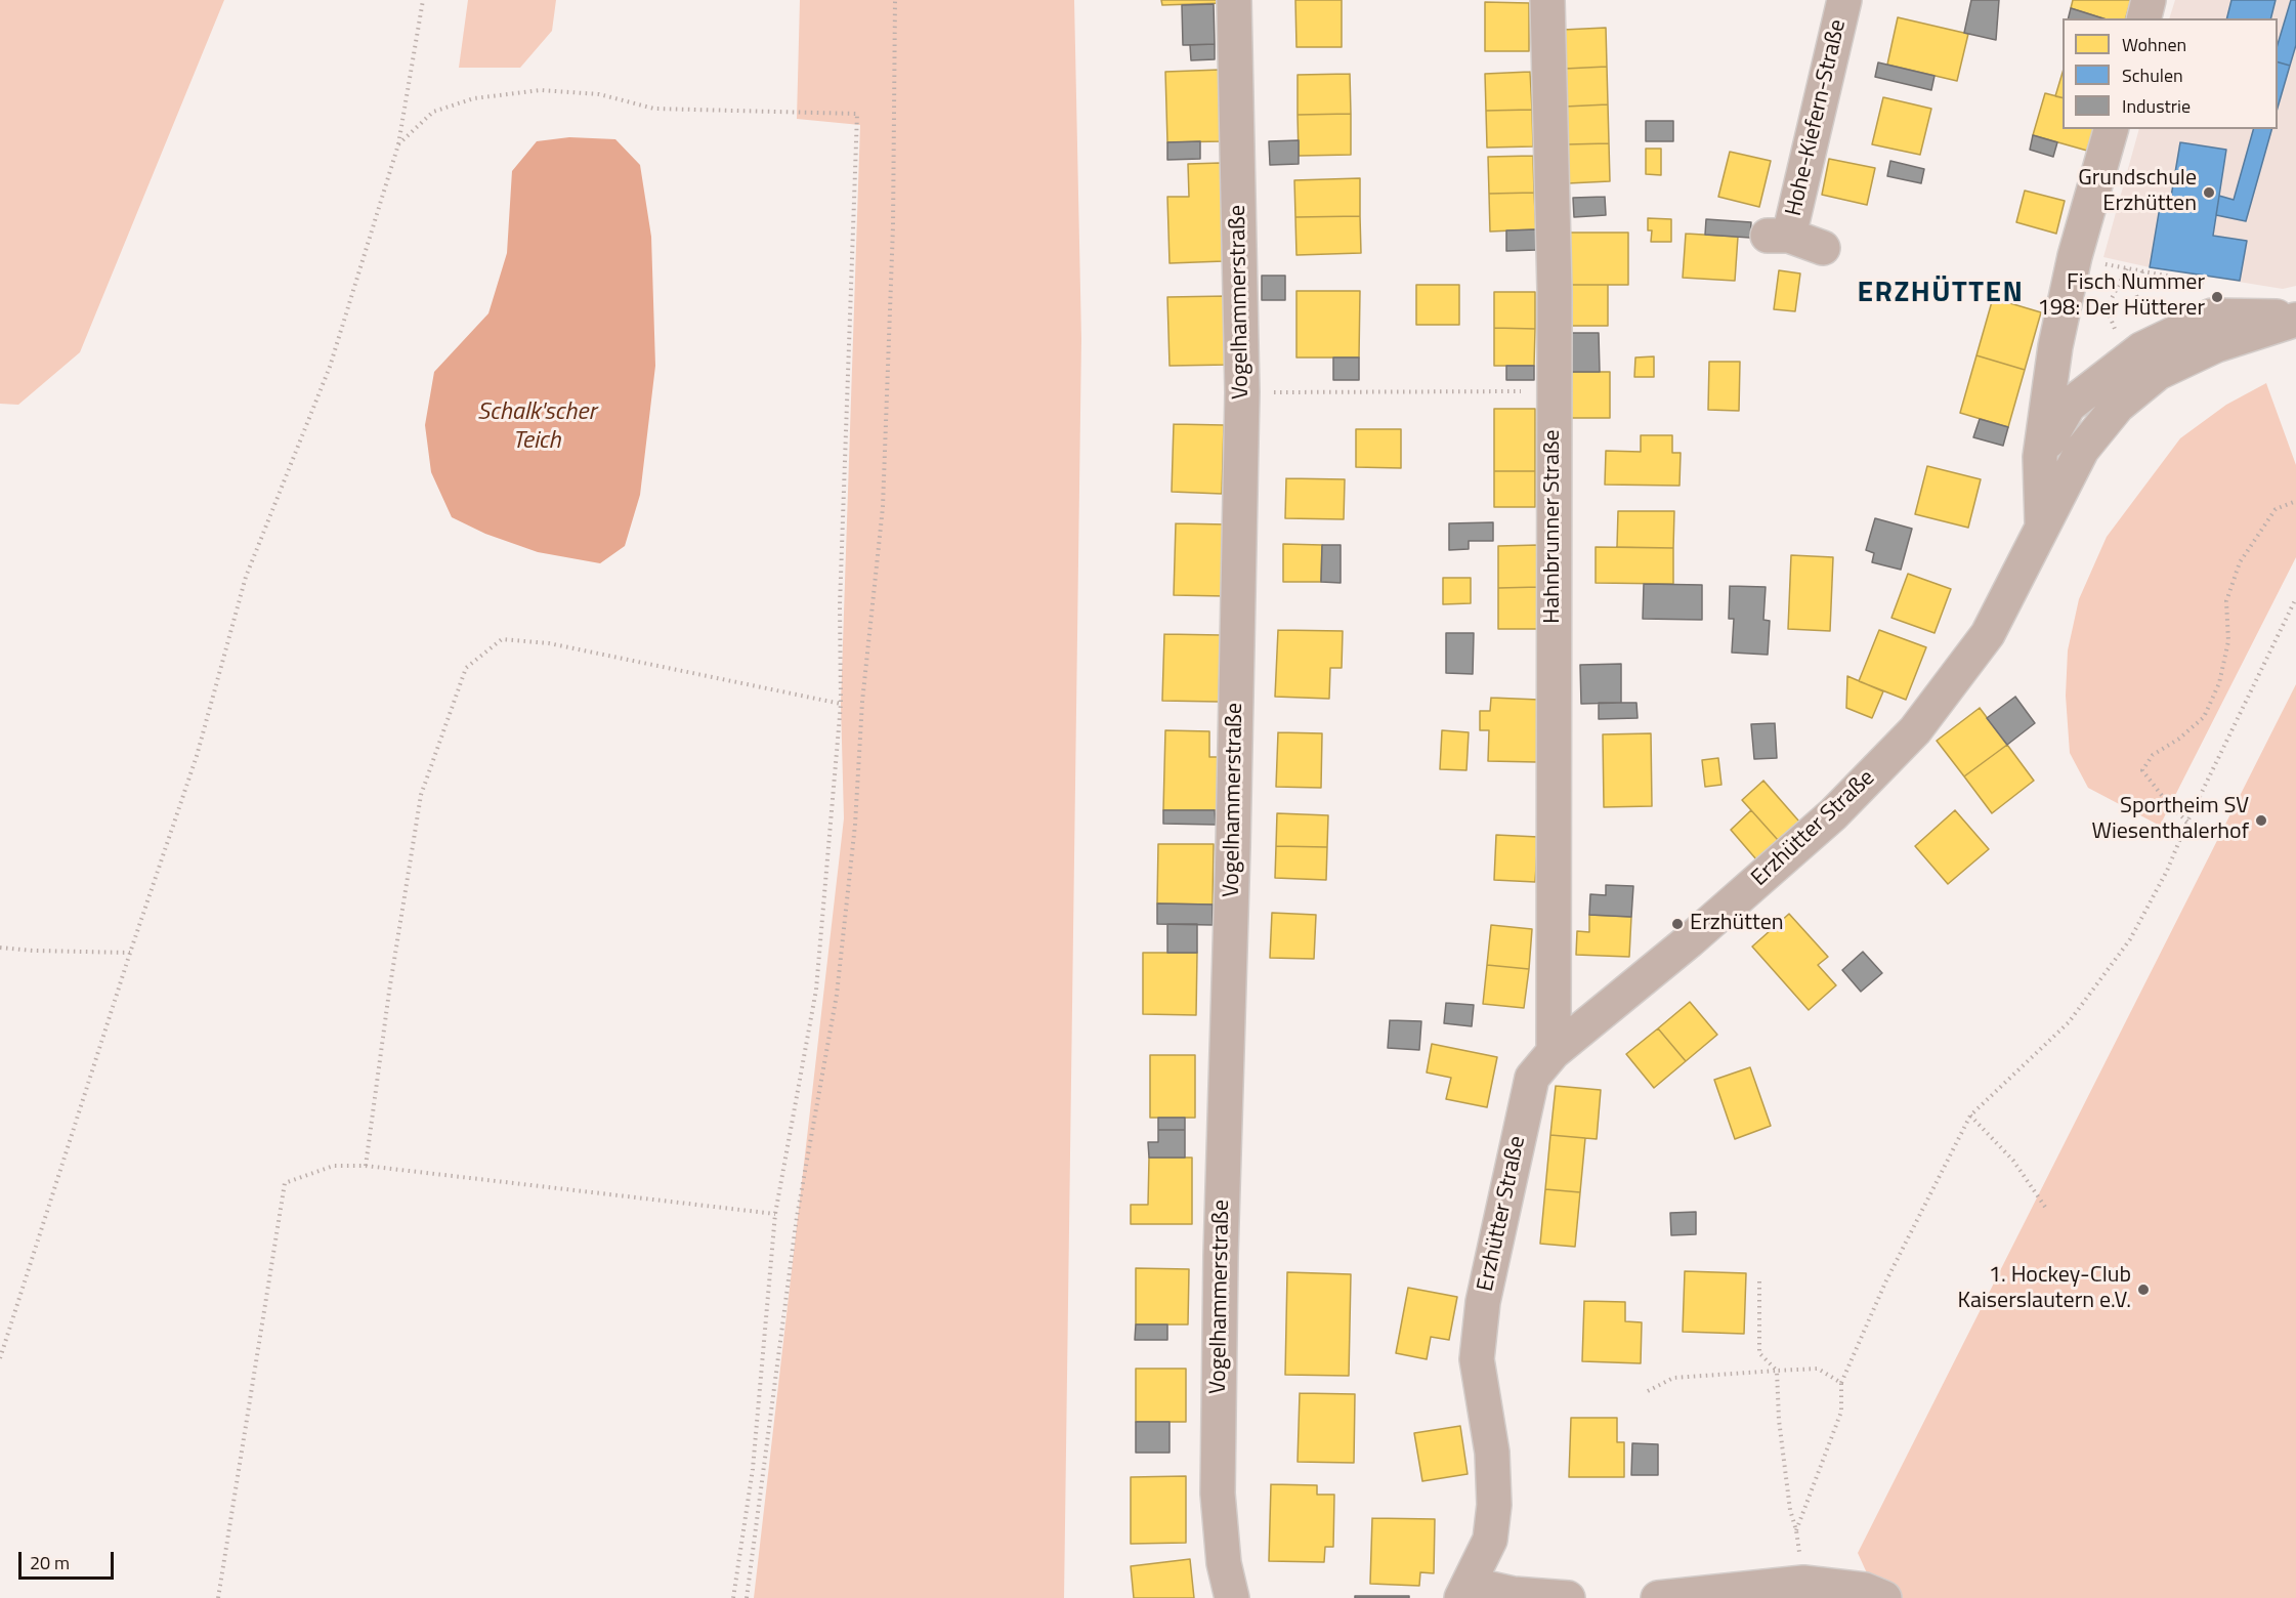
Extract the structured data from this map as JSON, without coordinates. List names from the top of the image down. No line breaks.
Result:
{"streets":{"street":["Hohe-Kiefern-Straße","Vogelhammerstraße","Hahnbrunner Straße","Erzhütter Straße"]},"crossings":[["Hahnbrunner Straße","Erzhütter Straße"]],"districts":["ERZHÜTTEN"],"water":["Schalk'scher Teich"],"places":["Grundschule Erzhütten","Fisch Nummer 198: Der Hütterer","Sportheim SV Wiesenthalerhof","Erzhütten","1. Hockey-Club Kaiserslautern e.V."],"legend":["Wohnen","Schulen","Industrie"],"scale_bar":"20 m"}
